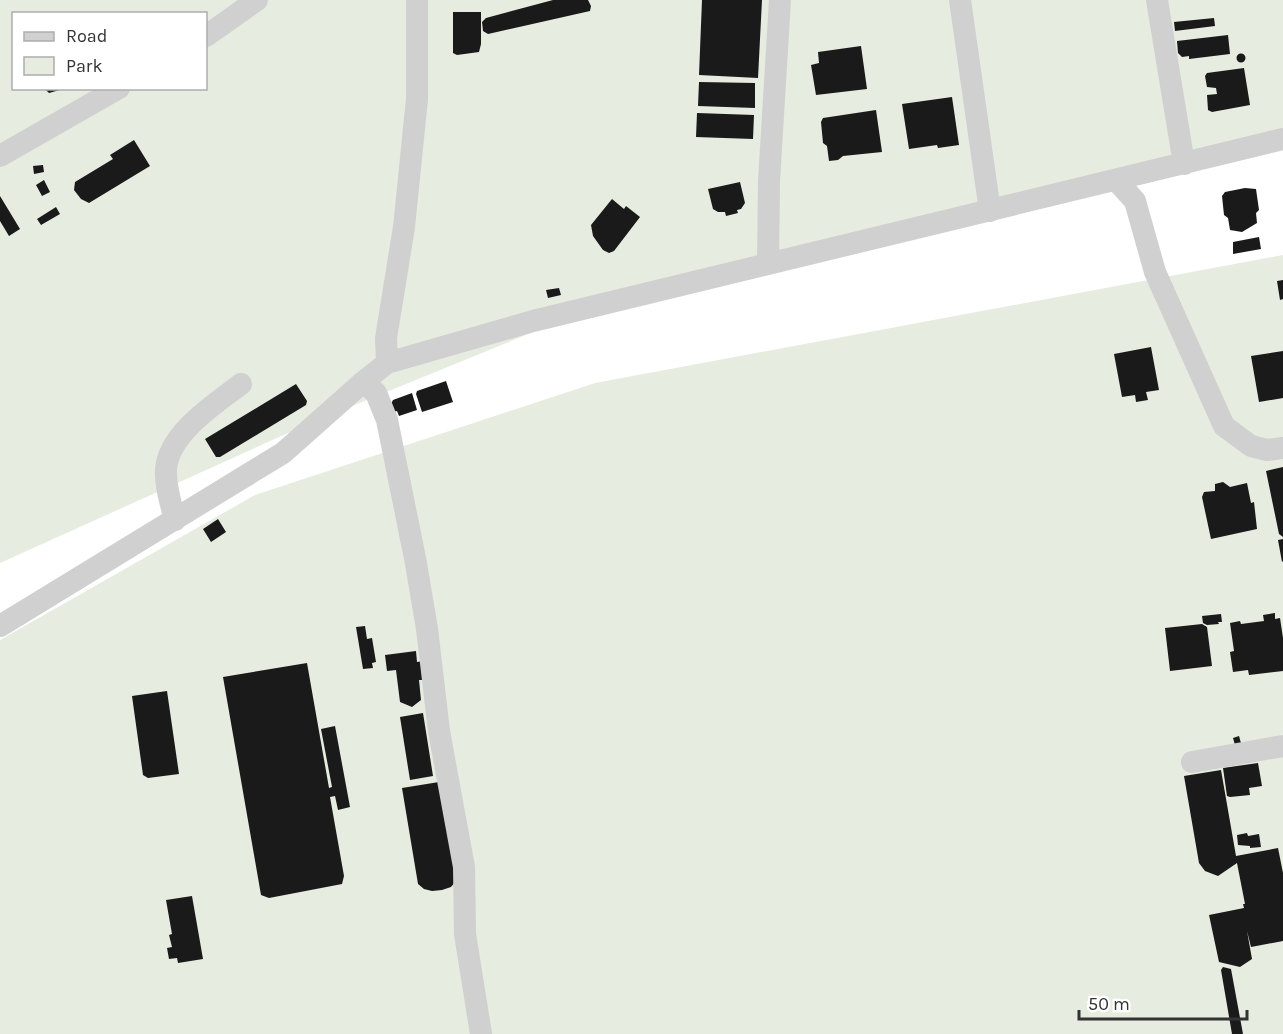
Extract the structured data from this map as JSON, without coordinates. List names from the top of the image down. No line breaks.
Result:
{"legend":["Road","Park"],"scale_bar":"50 m"}
